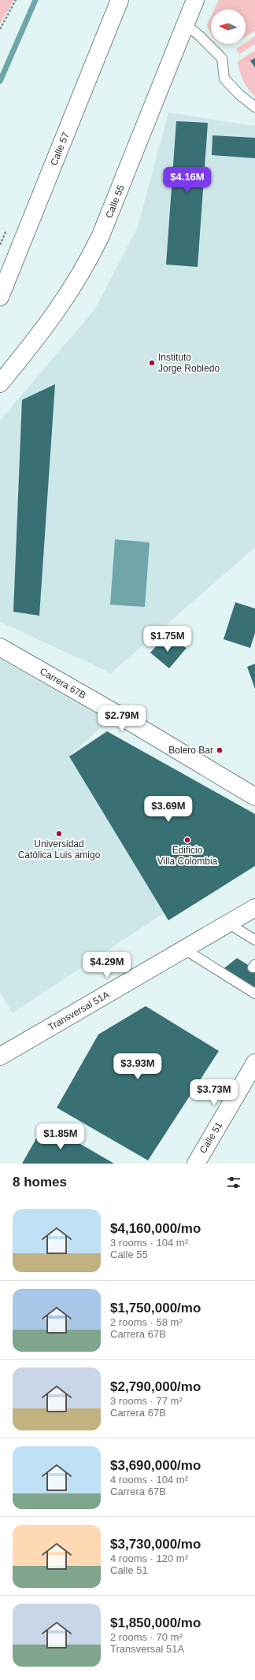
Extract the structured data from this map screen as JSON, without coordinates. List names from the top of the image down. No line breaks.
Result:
{"streets":{"main road":["Calle 57","Calle 55","Carrera 67B","Transversal 51A","Calle 51"]},"places":["Instituto Jorge Robledo","Bolero Bar","Universidad Católica Luis amigo","Edificio Villa Colombia"],"north":"left","page":{"price":["$4.16M","$1.75M","$2.79M","$3.69M","$4.29M","$3.93M","$3.73M","$1.85M"],"heading":"8 homes","list":[{"name":"$4,160,000/mo","note":"3 rooms · 104 m² · Calle 55"},{"name":"$1,750,000/mo","note":"2 rooms · 58 m² · Carrera 67B"},{"name":"$2,790,000/mo","note":"3 rooms · 77 m² · Carrera 67B"},{"name":"$3,690,000/mo","note":"4 rooms · 104 m² · Carrera 67B"},{"name":"$3,730,000/mo","note":"4 rooms · 120 m² · Calle 51"},{"name":"$1,850,000/mo","note":"2 rooms · 70 m² · Transversal 51A"}]}}
